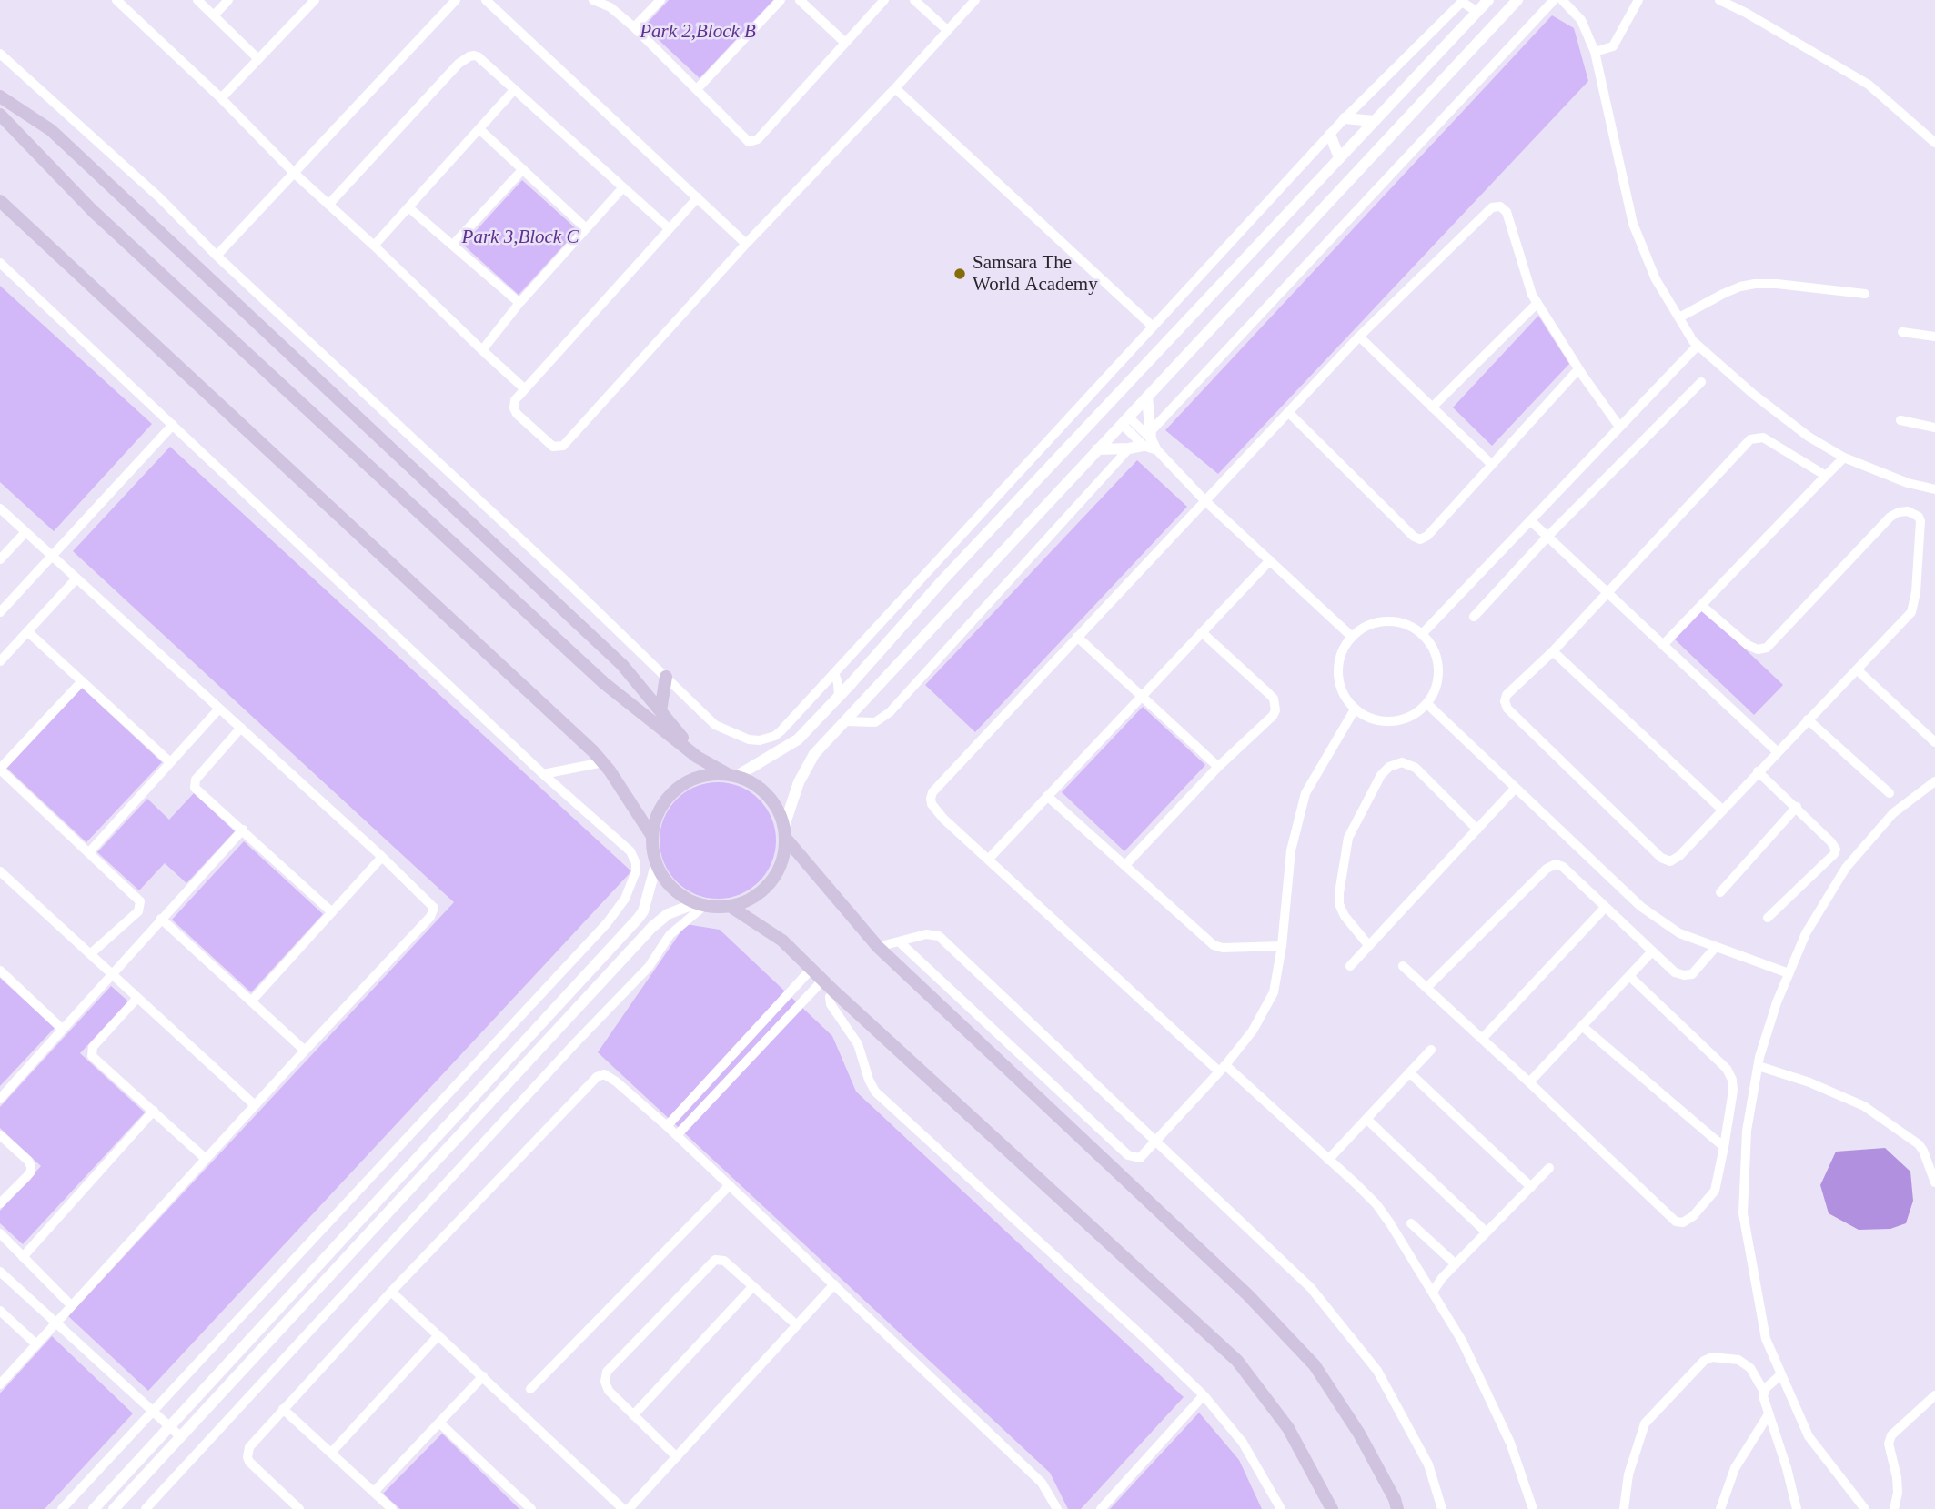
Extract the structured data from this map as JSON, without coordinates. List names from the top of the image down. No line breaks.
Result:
{"parks":["Park 2,Block B","Park 3,Block C"],"places":["Samsara The World Academy"]}
